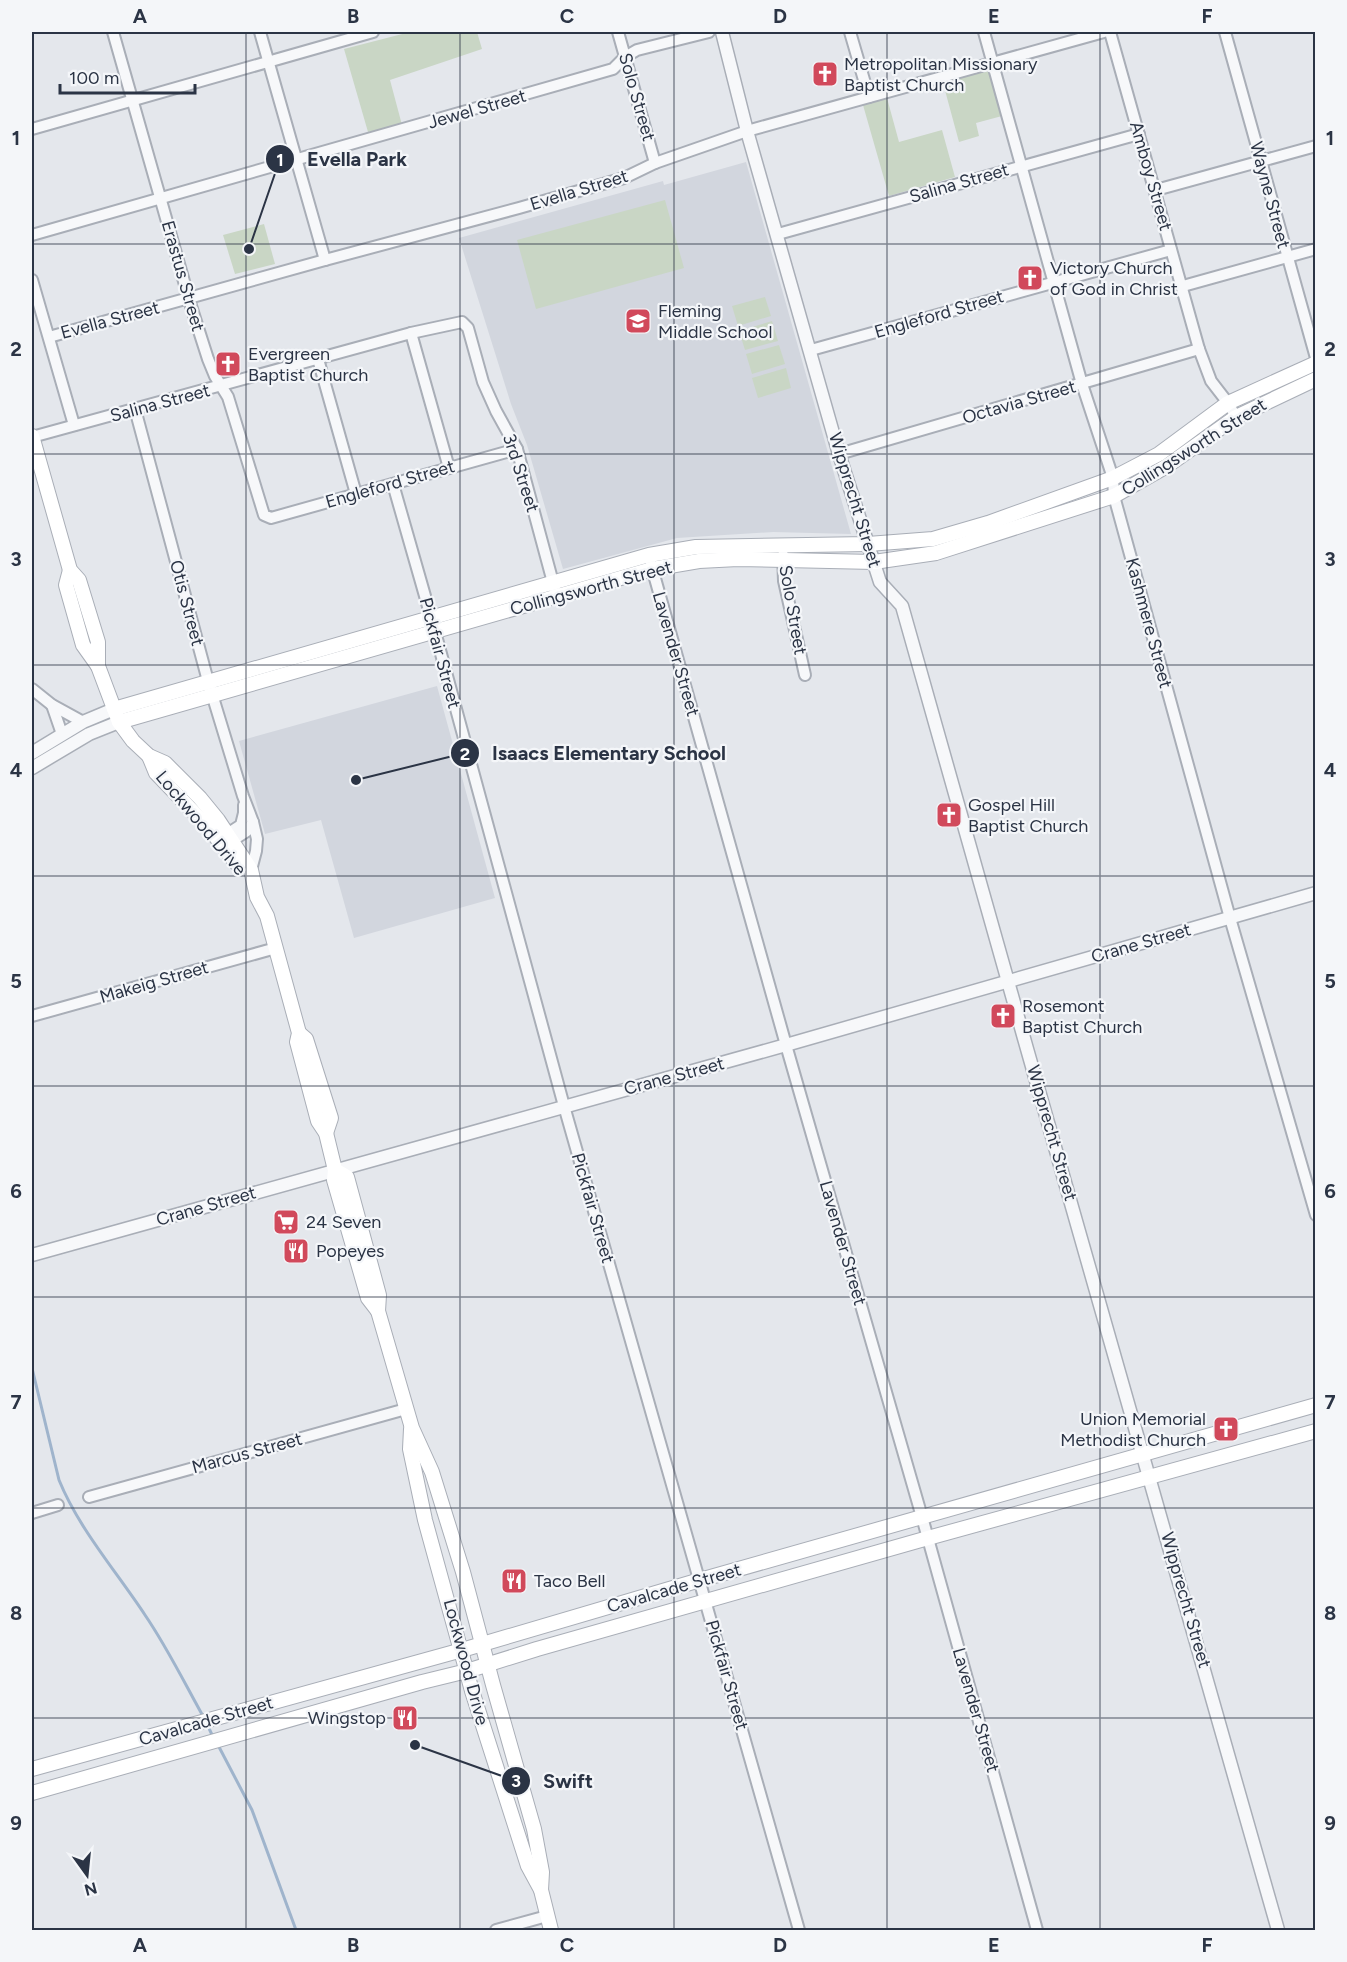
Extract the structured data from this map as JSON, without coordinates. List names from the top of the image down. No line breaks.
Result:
{"streets":{"main road":["Collingsworth Street","Lockwood Drive","Cavalcade Street"],"street":["Solo Street","Jewel Street","Amboy Street","Salina Street","Evella Street","Wayne Street","Erastus Street","Engleford Street","Octavia Street","3rd Street","Wipprecht Street","Otis Street","Kashmere Street","Pickfair Street","Lavender Street","Crane Street","Makeig Street","Marcus Street"]},"crossings":[["Solo Street","Jewel Street"],["Solo Street","Evella Street"],["Solo Street","Collingsworth Street"],["Jewel Street","Erastus Street"],["Amboy Street","Salina Street"],["Amboy Street","Engleford Street"],["Amboy Street","Octavia Street"],["Amboy Street","Collingsworth Street"],["Salina Street","Erastus Street"],["Salina Street","3rd Street"],["Salina Street","Wipprecht Street"],["Salina Street","Otis Street"],["Salina Street","Kashmere Street"],["Salina Street","Lockwood Drive"],["Evella Street","Erastus Street"],["Evella Street","Wipprecht Street"],["Evella Street","Kashmere Street"],["Erastus Street","Engleford Street"],["Engleford Street","3rd Street"],["Engleford Street","Wipprecht Street"],["Engleford Street","Kashmere Street"],["Engleford Street","Pickfair Street"],["Octavia Street","Wipprecht Street"],["Octavia Street","Kashmere Street"],["Collingsworth Street","3rd Street"],["Collingsworth Street","Wipprecht Street"],["Collingsworth Street","Otis Street"],["Collingsworth Street","Kashmere Street"],["Collingsworth Street","Pickfair Street"],["Collingsworth Street","Lavender Street"],["Collingsworth Street","Lockwood Drive"],["Wipprecht Street","Crane Street"],["Wipprecht Street","Cavalcade Street"],["Otis Street","Lockwood Drive"],["Kashmere Street","Crane Street"],["Pickfair Street","Crane Street"],["Pickfair Street","Cavalcade Street"],["Lavender Street","Crane Street"],["Lavender Street","Cavalcade Street"],["Lockwood Drive","Crane Street"],["Lockwood Drive","Makeig Street"],["Lockwood Drive","Marcus Street"],["Lockwood Drive","Cavalcade Street"]],"places":{"church":["Metropolitan Missionary Baptist Church","Victory Church of God in Christ","Evergreen Baptist Church","Gospel Hill Baptist Church","Rosemont Baptist Church","Union Memorial Methodist Church"],"other":["Evella Park","Isaacs Elementary School","Swift"],"school or university":["Fleming Middle School"],"supermarket":["24 Seven"],"restaurant":["Popeyes","Taco Bell","Wingstop"]},"scale_bar":"100 m","north":"bottom","grid":{"columns":["A","B","C","D","E","F"],"rows":["1","2","3","4","5","6","7","8","9"]}}
